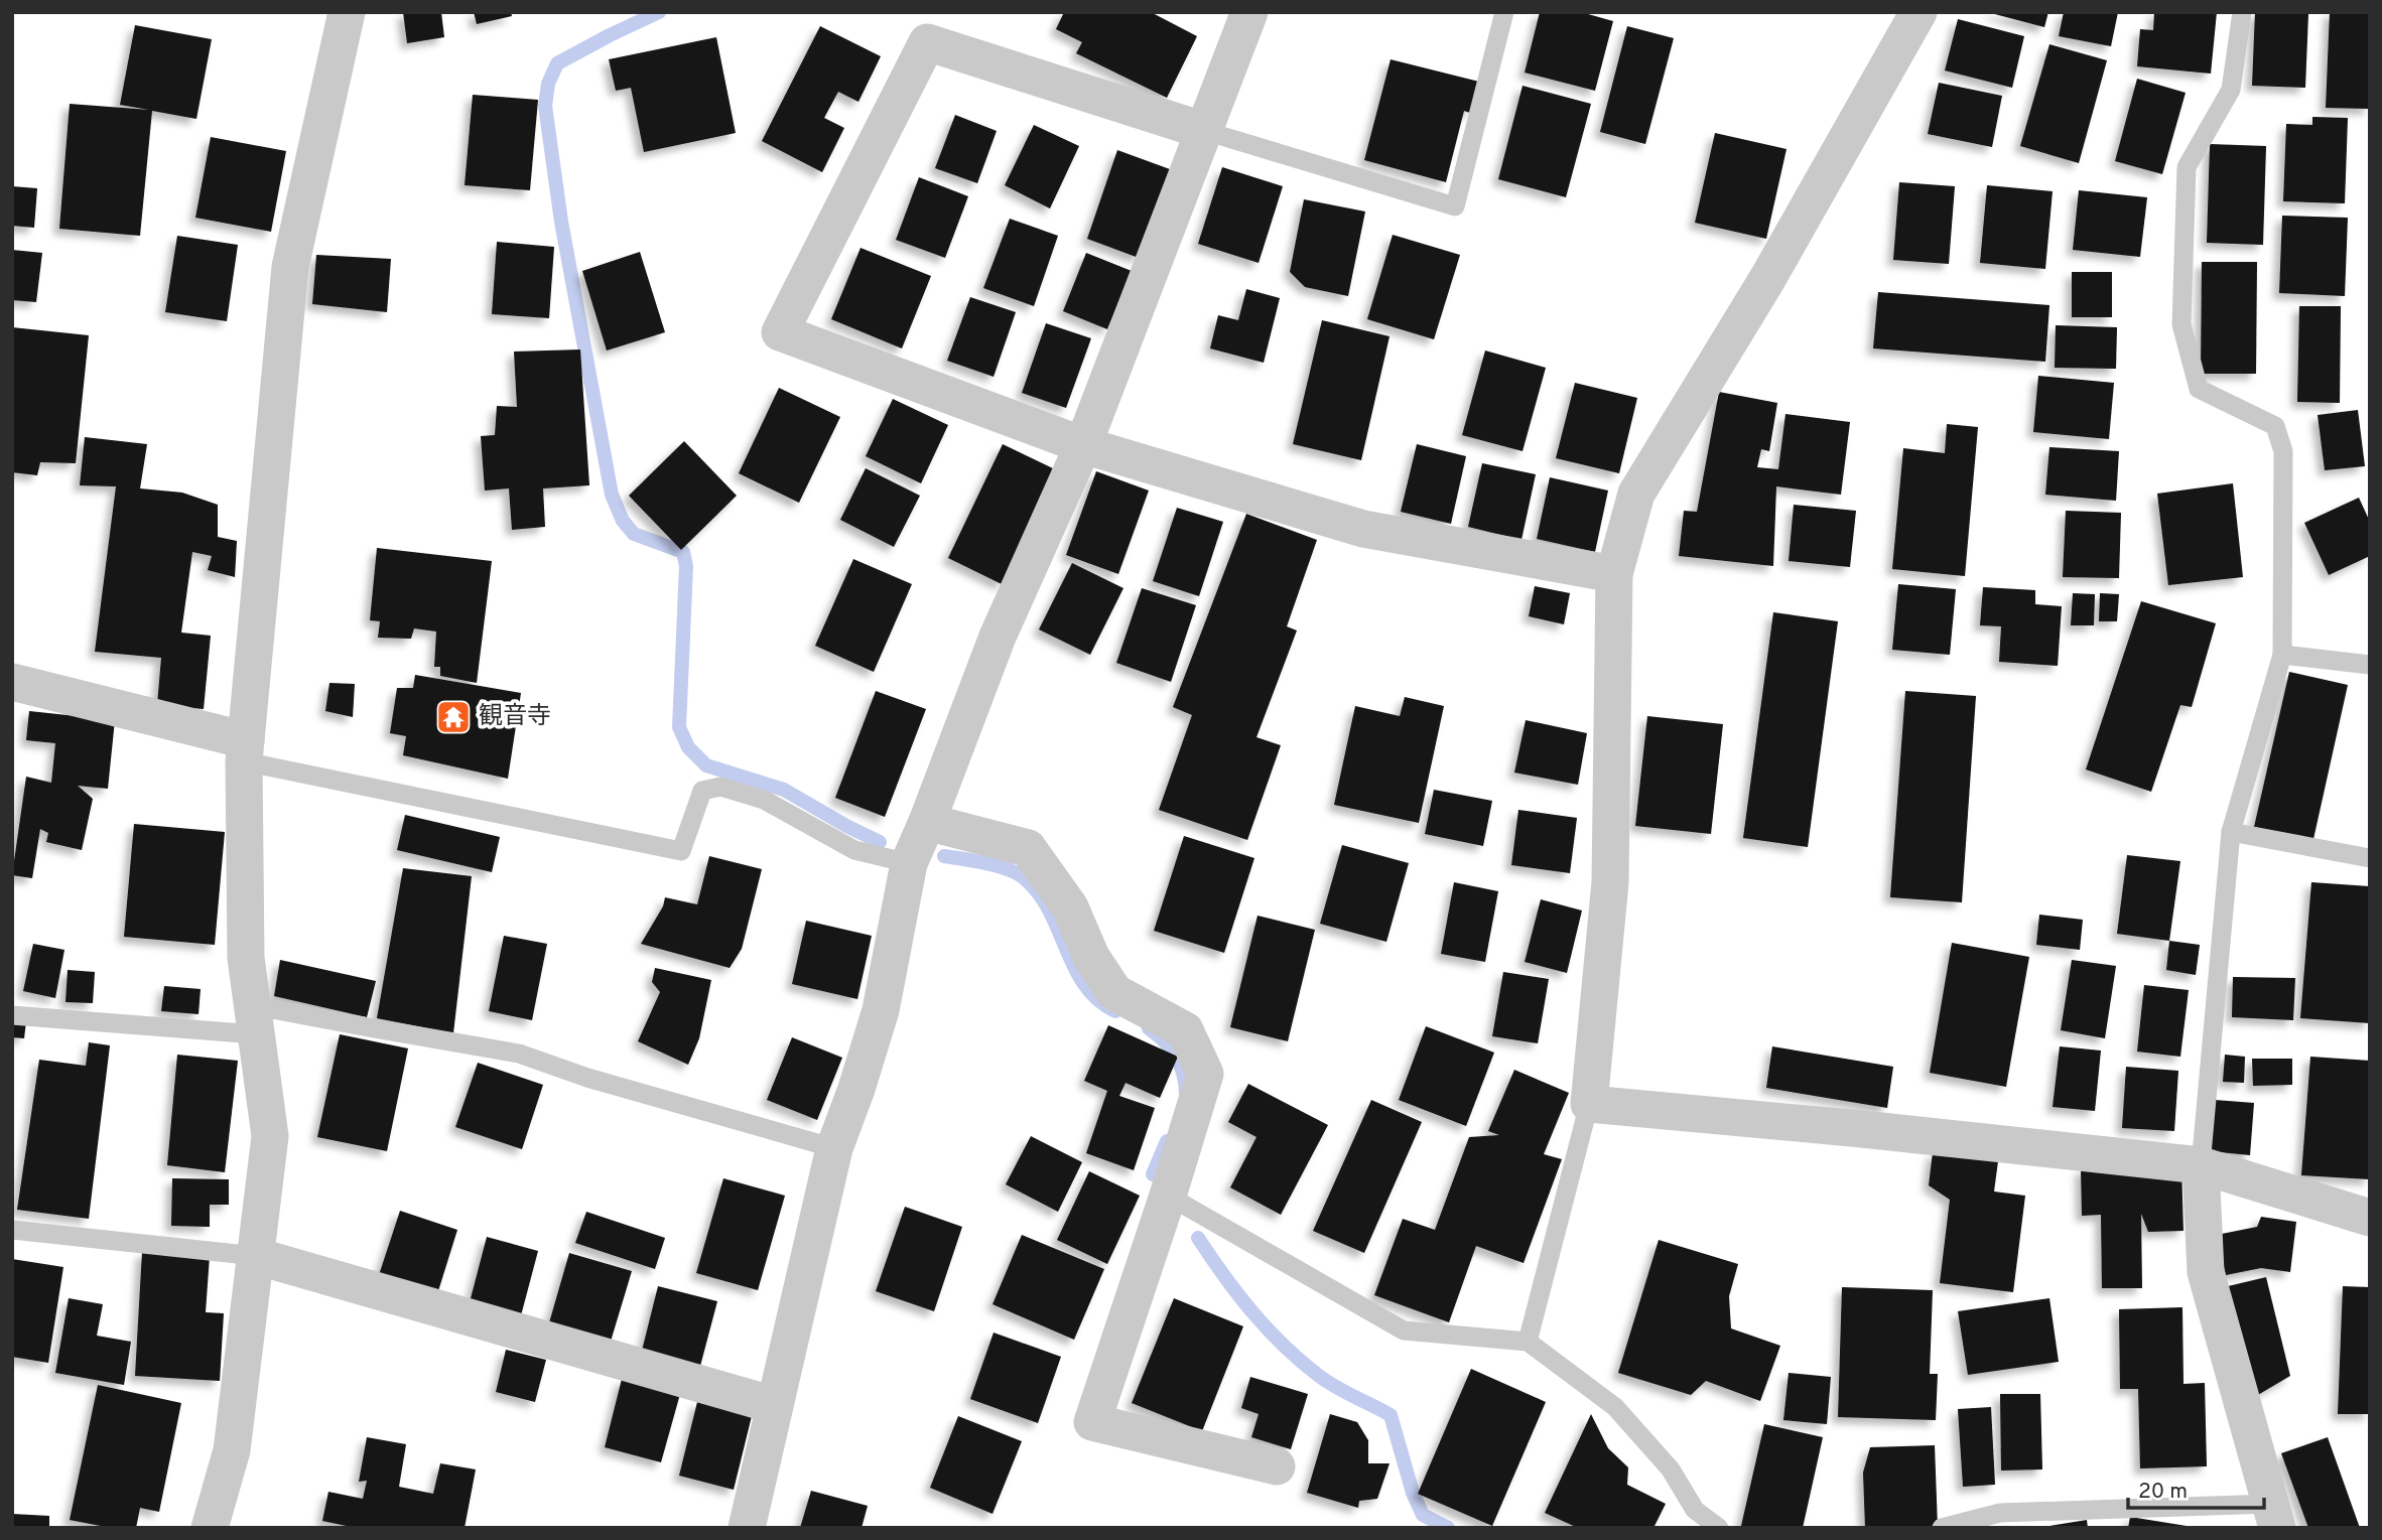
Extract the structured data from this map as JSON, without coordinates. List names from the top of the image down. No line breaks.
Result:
{"places":{"temple":["観音寺"]},"scale_bar":"20 m"}
